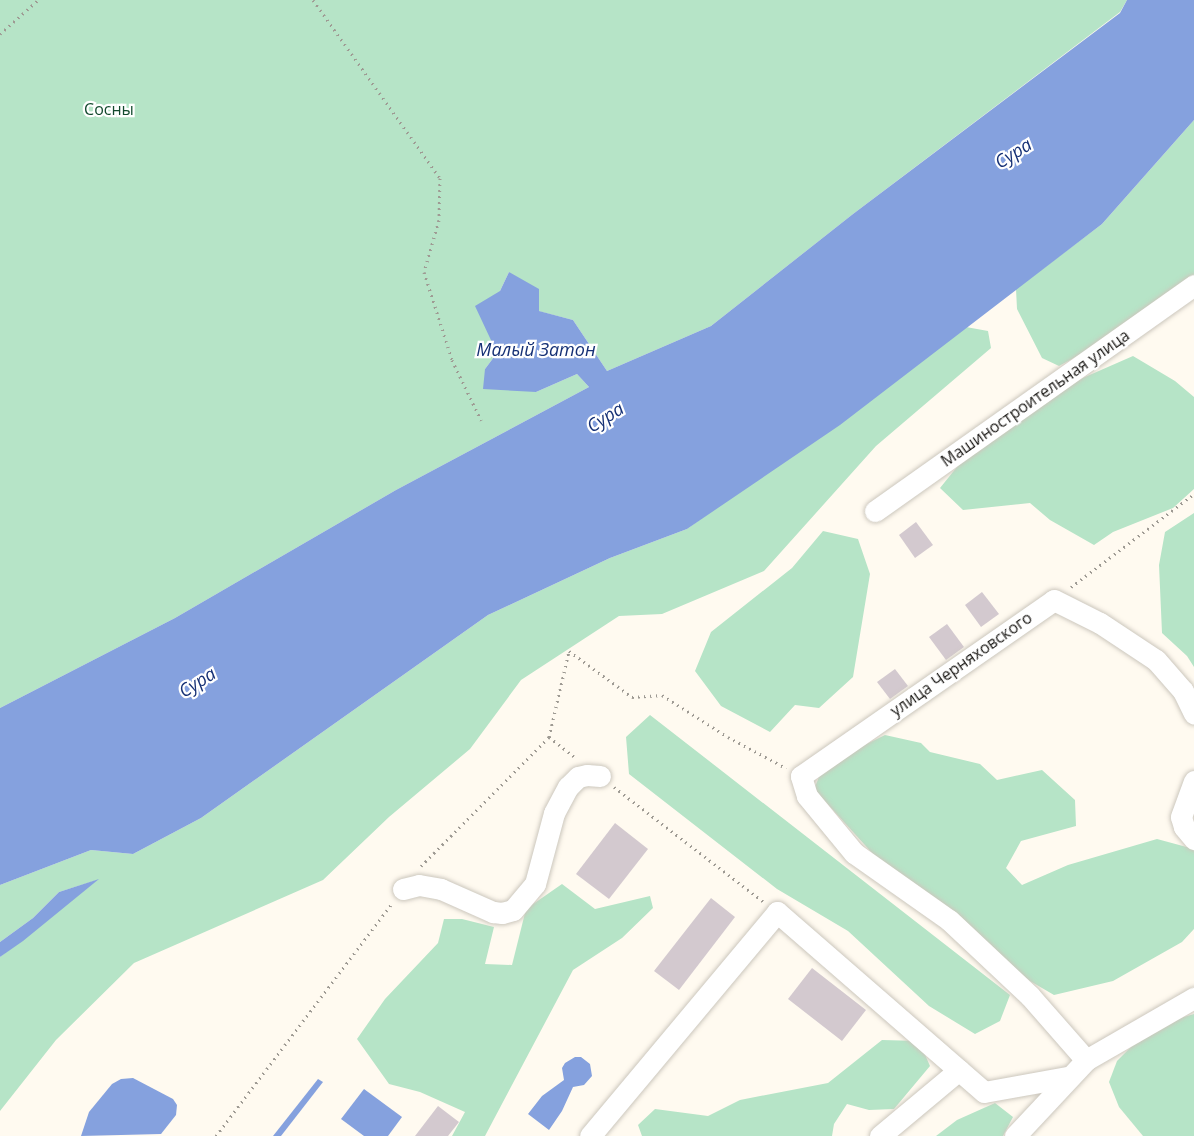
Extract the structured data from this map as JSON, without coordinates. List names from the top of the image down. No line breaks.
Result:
{"streets":{"street":["Машиностроительная улица","улица Черняховского"]},"water":["Сура","Малый Затон"],"parks":["Сосны"]}
